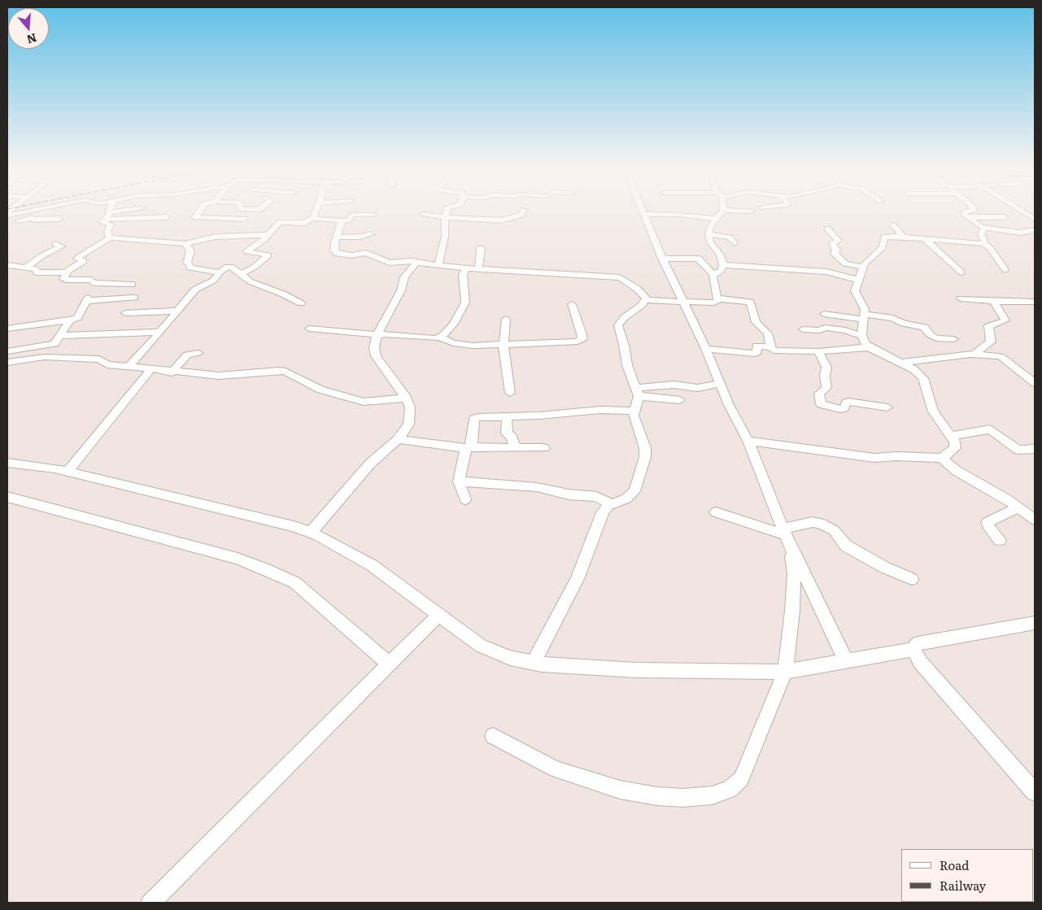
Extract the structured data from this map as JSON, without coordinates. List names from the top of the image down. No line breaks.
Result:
{"legend":["Road","Railway"],"north":"bottom"}
